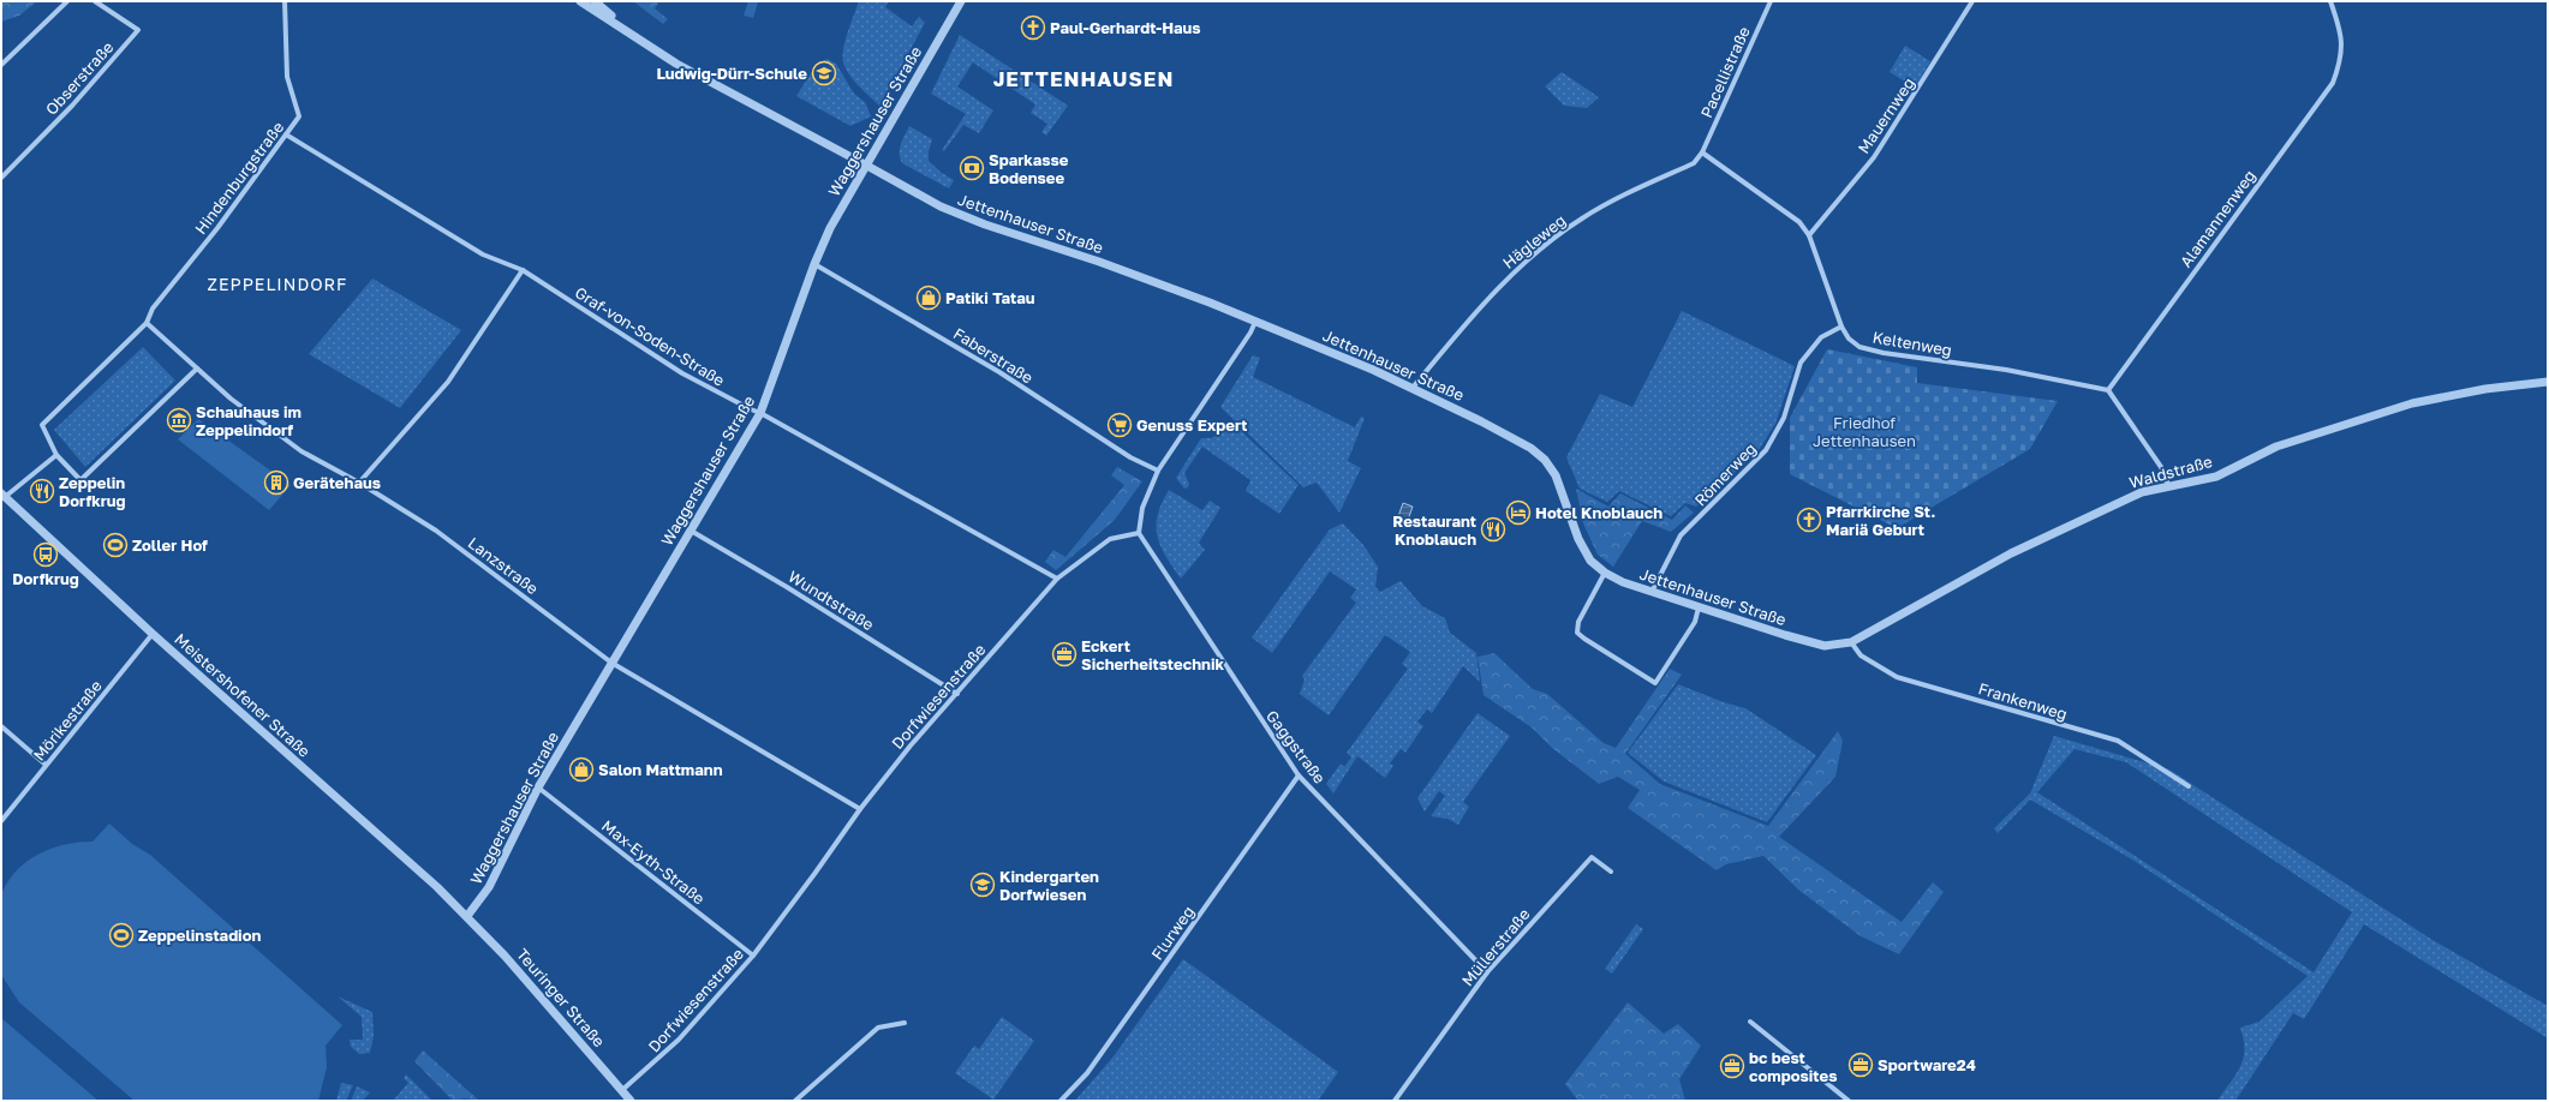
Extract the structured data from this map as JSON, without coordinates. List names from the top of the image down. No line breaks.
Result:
{"streets":{"street":["Pacellistraße","Obserstraße","Mauernweg","Waggershauser Straße","Hindenburgstraße","Alamannenweg","Jettenhauser Straße","Hägleweg","Graf-von-Soden-Straße","Keltenweg","Faberstraße","Waldstraße","Römerweg","Lanzstraße","Wundtstraße","Meistershofener Straße","Dorfwiesenstraße","Frankenweg","Mörikestraße","Gaggstraße","Max-Eyth-Straße","Flurweg","Müllerstraße","Teuringer Straße"]},"crossings":[["Pacellistraße","Hägleweg"],["Pacellistraße","Keltenweg"],["Mauernweg","Keltenweg"],["Waggershauser Straße","Jettenhauser Straße"],["Waggershauser Straße","Graf-von-Soden-Straße"],["Waggershauser Straße","Faberstraße"],["Waggershauser Straße","Lanzstraße"],["Waggershauser Straße","Wundtstraße"],["Waggershauser Straße","Meistershofener Straße"],["Waggershauser Straße","Max-Eyth-Straße"],["Waggershauser Straße","Teuringer Straße"],["Hindenburgstraße","Graf-von-Soden-Straße"],["Hindenburgstraße","Lanzstraße"],["Alamannenweg","Keltenweg"],["Jettenhauser Straße","Hägleweg"],["Jettenhauser Straße","Waldstraße"],["Jettenhauser Straße","Römerweg"],["Jettenhauser Straße","Frankenweg"],["Hägleweg","Keltenweg"],["Graf-von-Soden-Straße","Dorfwiesenstraße"],["Keltenweg","Römerweg"],["Waldstraße","Frankenweg"],["Lanzstraße","Dorfwiesenstraße"],["Wundtstraße","Dorfwiesenstraße"],["Meistershofener Straße","Mörikestraße"],["Meistershofener Straße","Teuringer Straße"],["Dorfwiesenstraße","Gaggstraße"],["Dorfwiesenstraße","Max-Eyth-Straße"],["Dorfwiesenstraße","Teuringer Straße"],["Gaggstraße","Flurweg"],["Gaggstraße","Müllerstraße"]],"districts":["JETTENHAUSEN","ZEPPELINDORF"],"parks":["Friedhof Jettenhausen"],"places":{"church":["Paul-Gerhardt-Haus","Pfarrkirche St. Mariä Geburt"],"school or university":["Ludwig-Dürr-Schule","Kindergarten Dorfwiesen"],"bank":["Sparkasse Bodensee"],"shop":["Patiki Tatau","Salon Mattmann"],"museum":["Schauhaus im Zeppelindorf"],"supermarket":["Genuss Expert"],"building":["Gerätehaus"],"restaurant":["Zeppelin Dorfkrug","Restaurant Knoblauch"],"hotel":["Hotel Knoblauch"],"sports":["Zoller Hof","Zeppelinstadion"],"bus stop":["Dorfkrug"],"office":["Eckert Sicherheitstechnik","Sportware24","bc best composites"]}}
